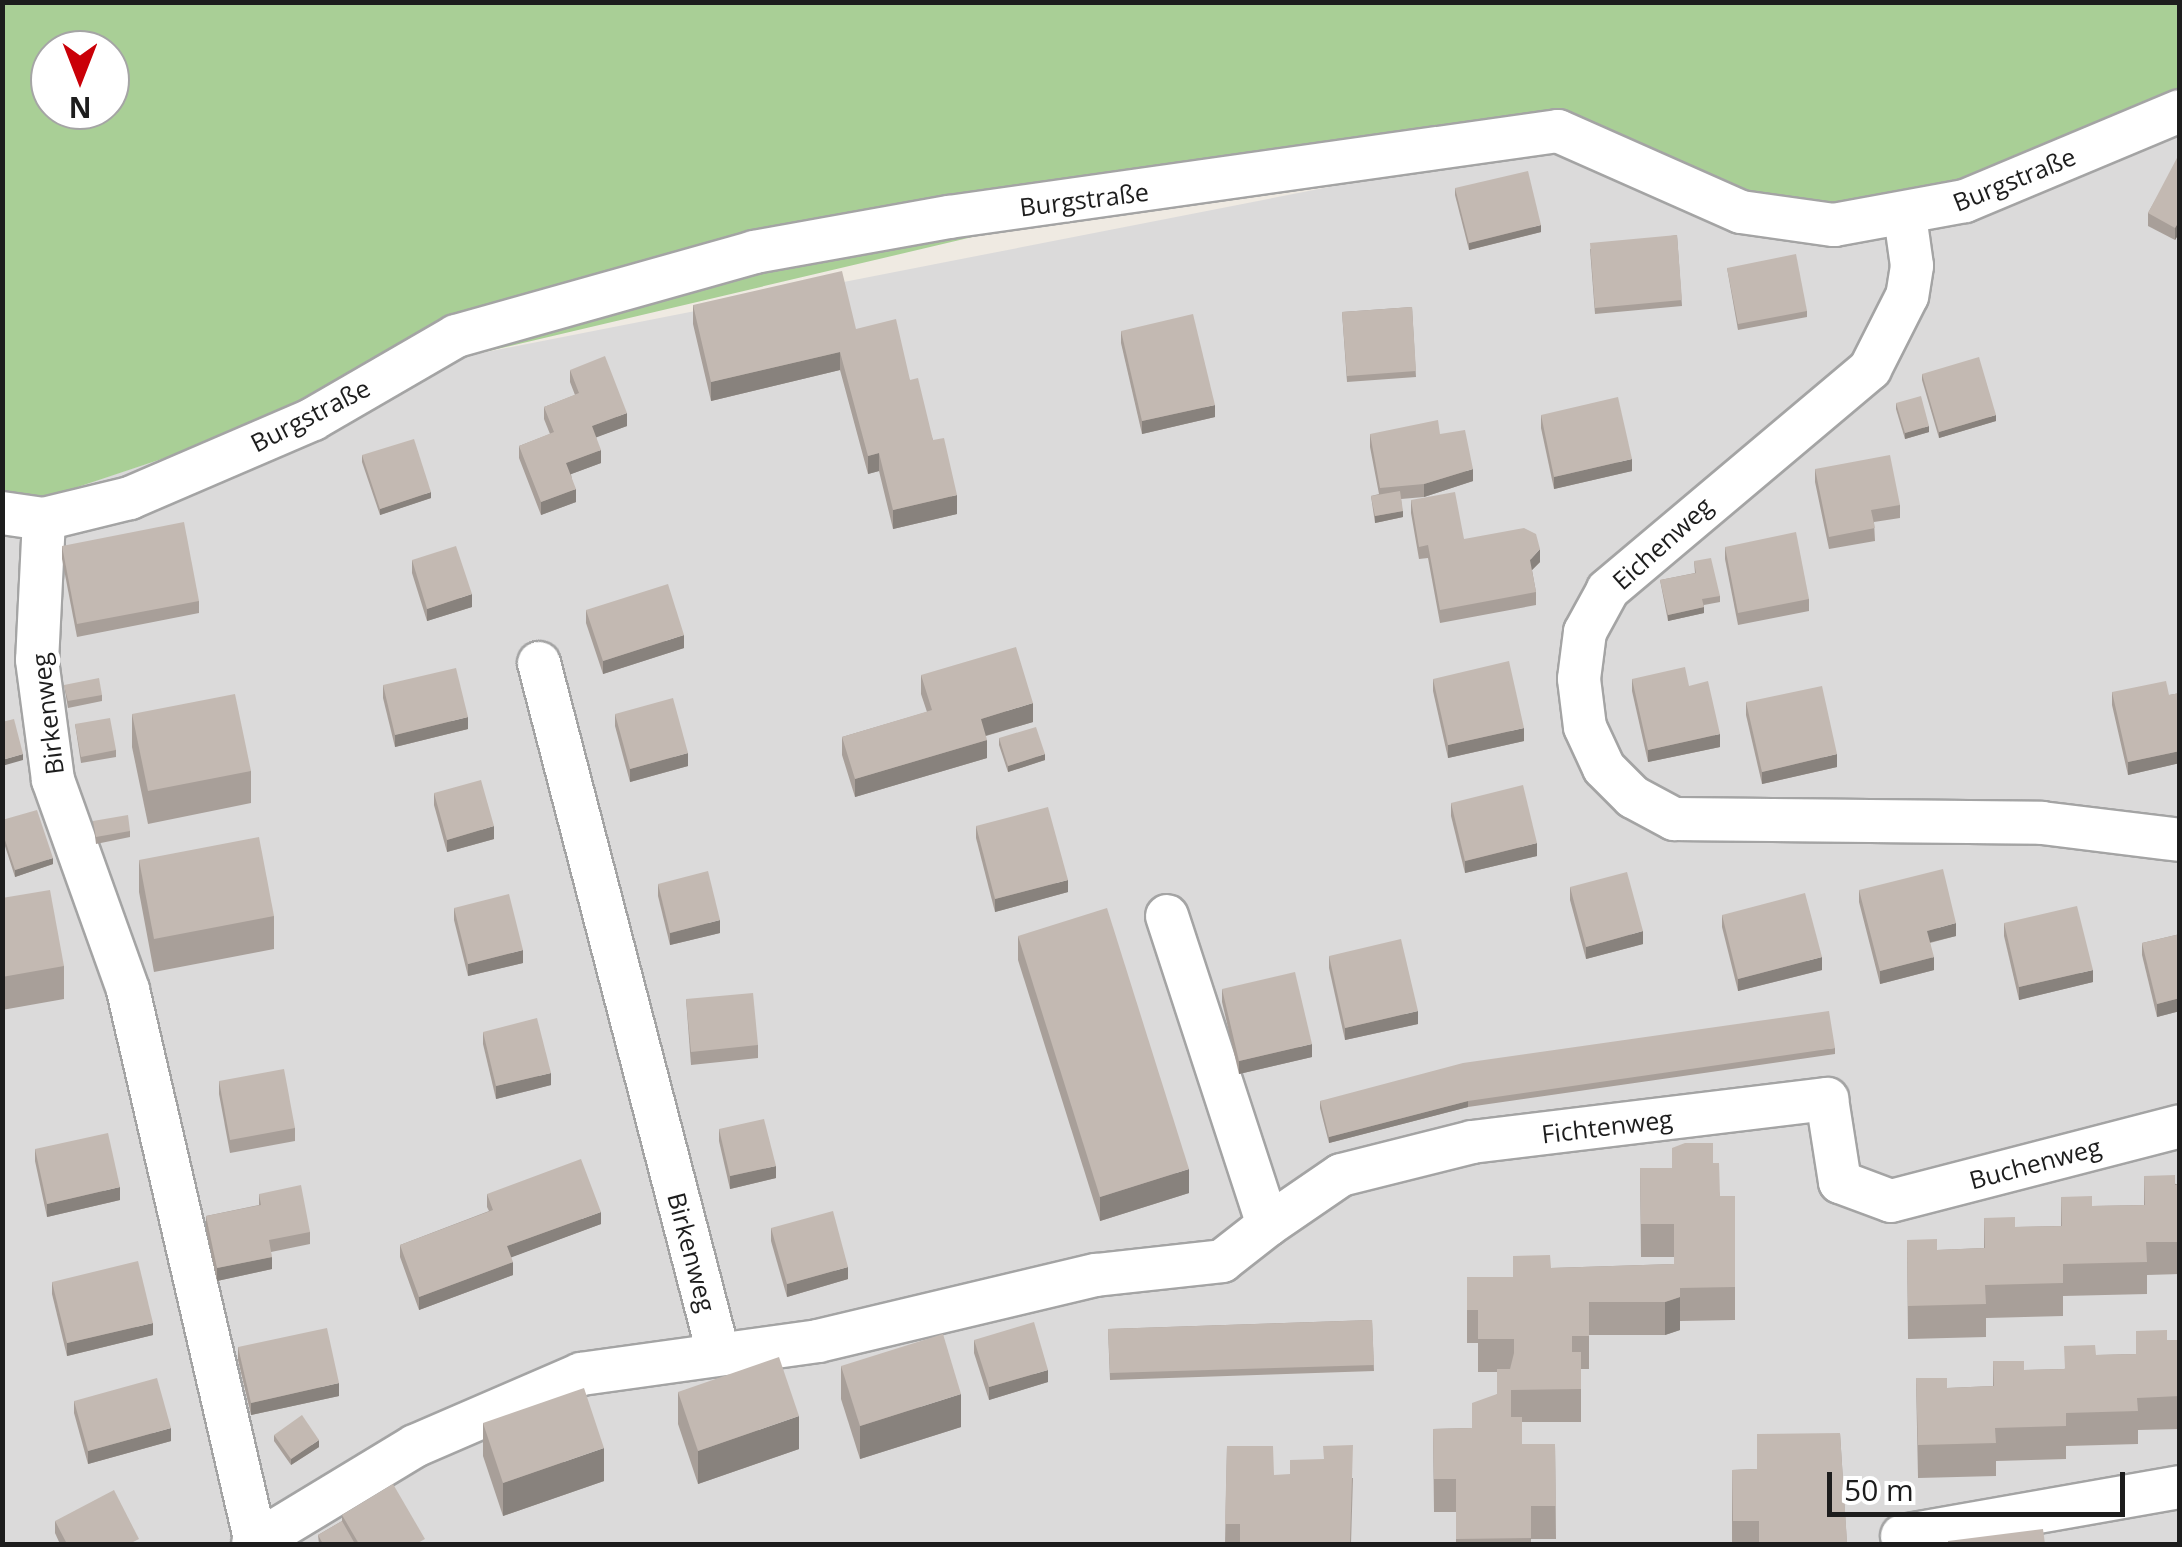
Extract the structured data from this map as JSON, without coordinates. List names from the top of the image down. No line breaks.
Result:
{"streets":{"street":["Burgstraße","Eichenweg","Birkenweg","Fichtenweg","Buchenweg"]},"crossings":[["Burgstraße","Eichenweg"],["Burgstraße","Birkenweg"],["Birkenweg","Fichtenweg"],["Fichtenweg","Buchenweg"]],"scale_bar":"50 m","north":"bottom"}
